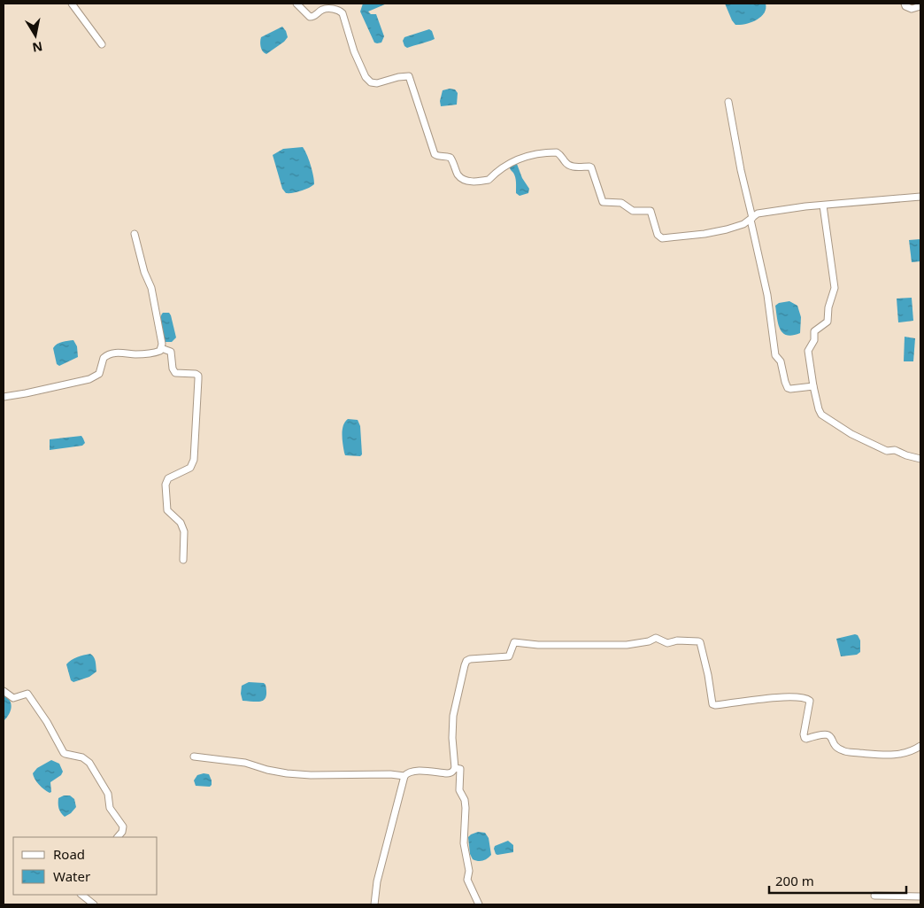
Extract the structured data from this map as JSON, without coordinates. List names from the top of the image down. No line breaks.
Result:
{"legend":["Road","Water"],"scale_bar":"200 m","north":"bottom"}
